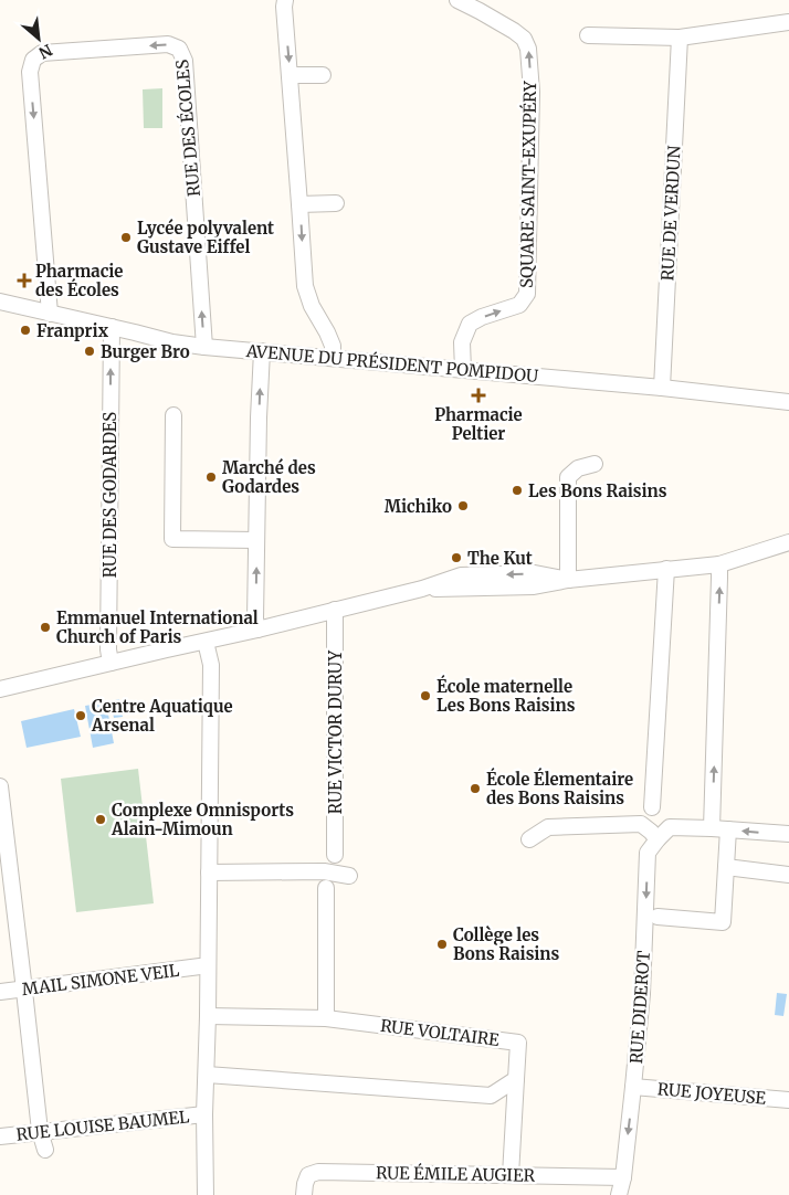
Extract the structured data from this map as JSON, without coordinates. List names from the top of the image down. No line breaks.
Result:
{"streets":{"street":["RUE DES ÉCOLES","SQUARE SAINT-EXUPÉRY","RUE DE VERDUN","AVENUE DU PRÉSIDENT POMPIDOU","RUE DES GODARDES","RUE VICTOR DURUY","MAIL SIMONE VEIL","RUE DIDEROT","RUE VOLTAIRE","RUE JOYEUSE","RUE LOUISE BAUMEL","RUE ÉMILE AUGIER"]},"crossings":[["RUE DES ÉCOLES","AVENUE DU PRÉSIDENT POMPIDOU"],["SQUARE SAINT-EXUPÉRY","AVENUE DU PRÉSIDENT POMPIDOU"],["RUE DE VERDUN","AVENUE DU PRÉSIDENT POMPIDOU"],["AVENUE DU PRÉSIDENT POMPIDOU","RUE DES GODARDES"],["RUE DIDEROT","RUE JOYEUSE"],["RUE DIDEROT","RUE ÉMILE AUGIER"]],"one_way":["SQUARE SAINT-EXUPÉRY","RUE DES GODARDES","RUE DIDEROT"],"places":{"other":["Lycée polyvalent Gustave Eiffel","Franprix","Burger Bro","Marché des Godardes","Les Bons Raisins","Michiko","The Kut","Emmanuel International Church of Paris","École maternelle Les Bons Raisins","Centre Aquatique Arsenal","École Élementaire des Bons Raisins","Complexe Omnisports Alain-Mimoun","Collège les Bons Raisins"],"health":["Pharmacie des Écoles","Pharmacie Peltier"]},"north":"bottom right"}
